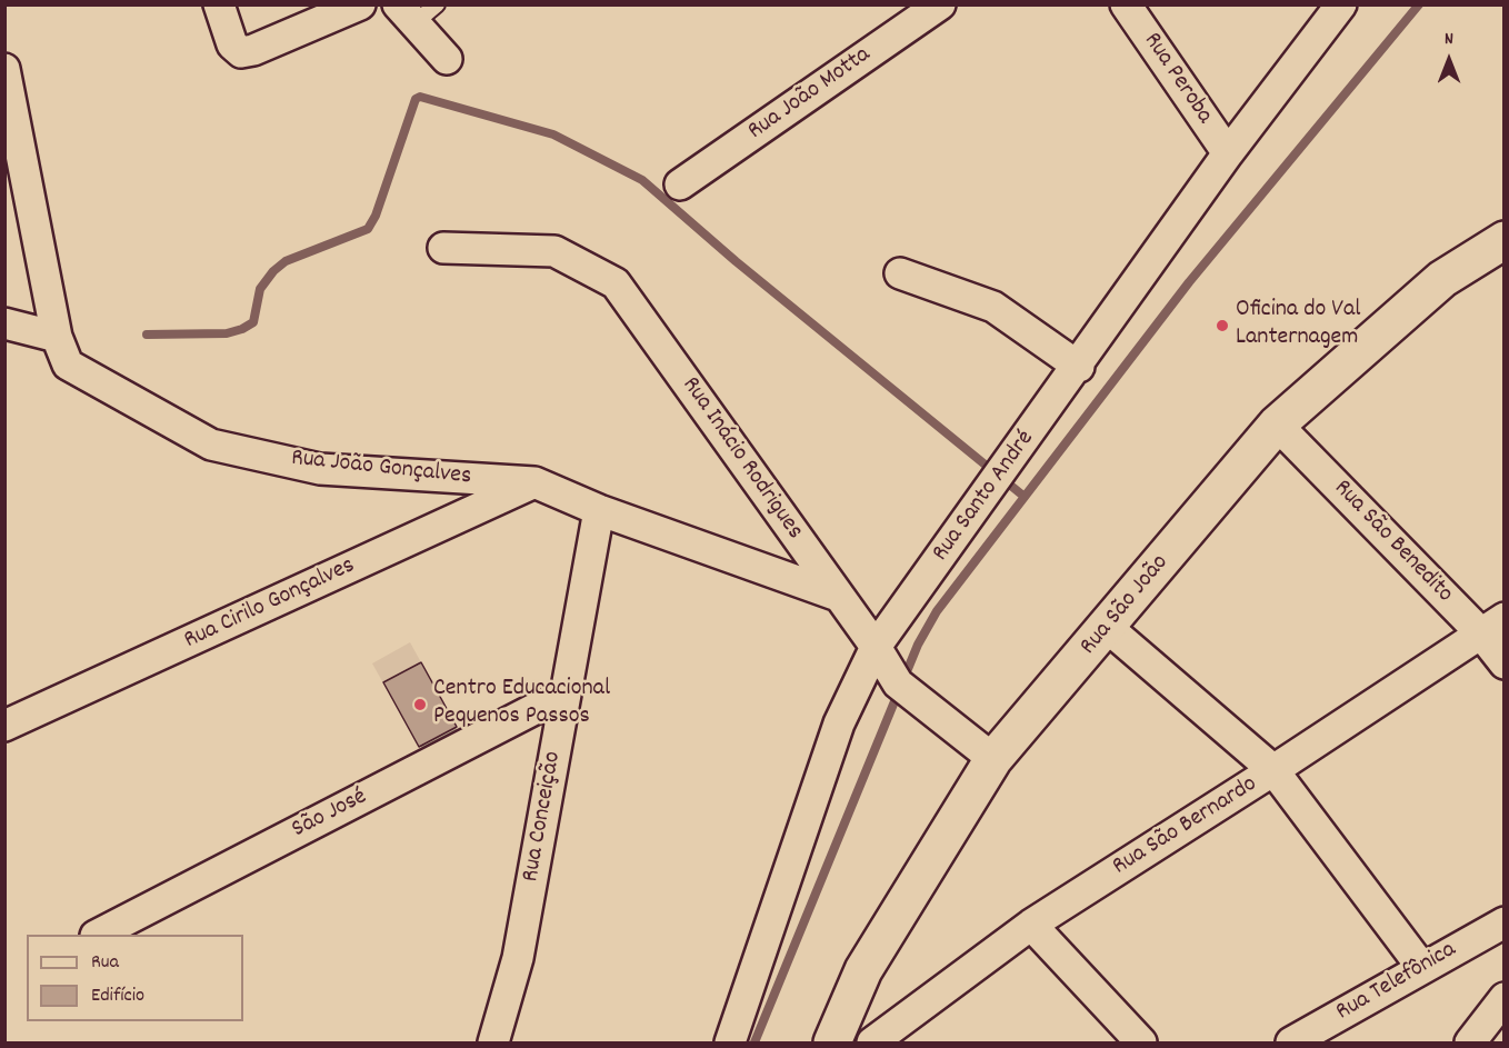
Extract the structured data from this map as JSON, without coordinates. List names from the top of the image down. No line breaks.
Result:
{"streets":{"street":["Rua Peroba","Rua João Motta","Rua Inácio Rodrigues","Rua João Gonçalves","Rua Santo André","Rua São Benedito","Rua Cirilo Gonçalves","Rua São João","São José","Rua Conceição","Rua São Bernardo","Rua Telefônica"]},"crossings":[["Rua Peroba","Rua Santo André"],["Rua Inácio Rodrigues","Rua João Gonçalves"],["Rua Inácio Rodrigues","Rua Santo André"],["Rua Inácio Rodrigues","Rua São João"],["Rua João Gonçalves","Rua Cirilo Gonçalves"],["Rua João Gonçalves","Rua Conceição"],["Rua São Benedito","Rua São João"],["Rua São Benedito","Rua São Bernardo"],["São José","Rua Conceição"]],"places":["Oficina do Val Lanternagem","Centro Educacional Pequenos Passos"],"legend":["Rua","Edifício"],"north":"top"}
